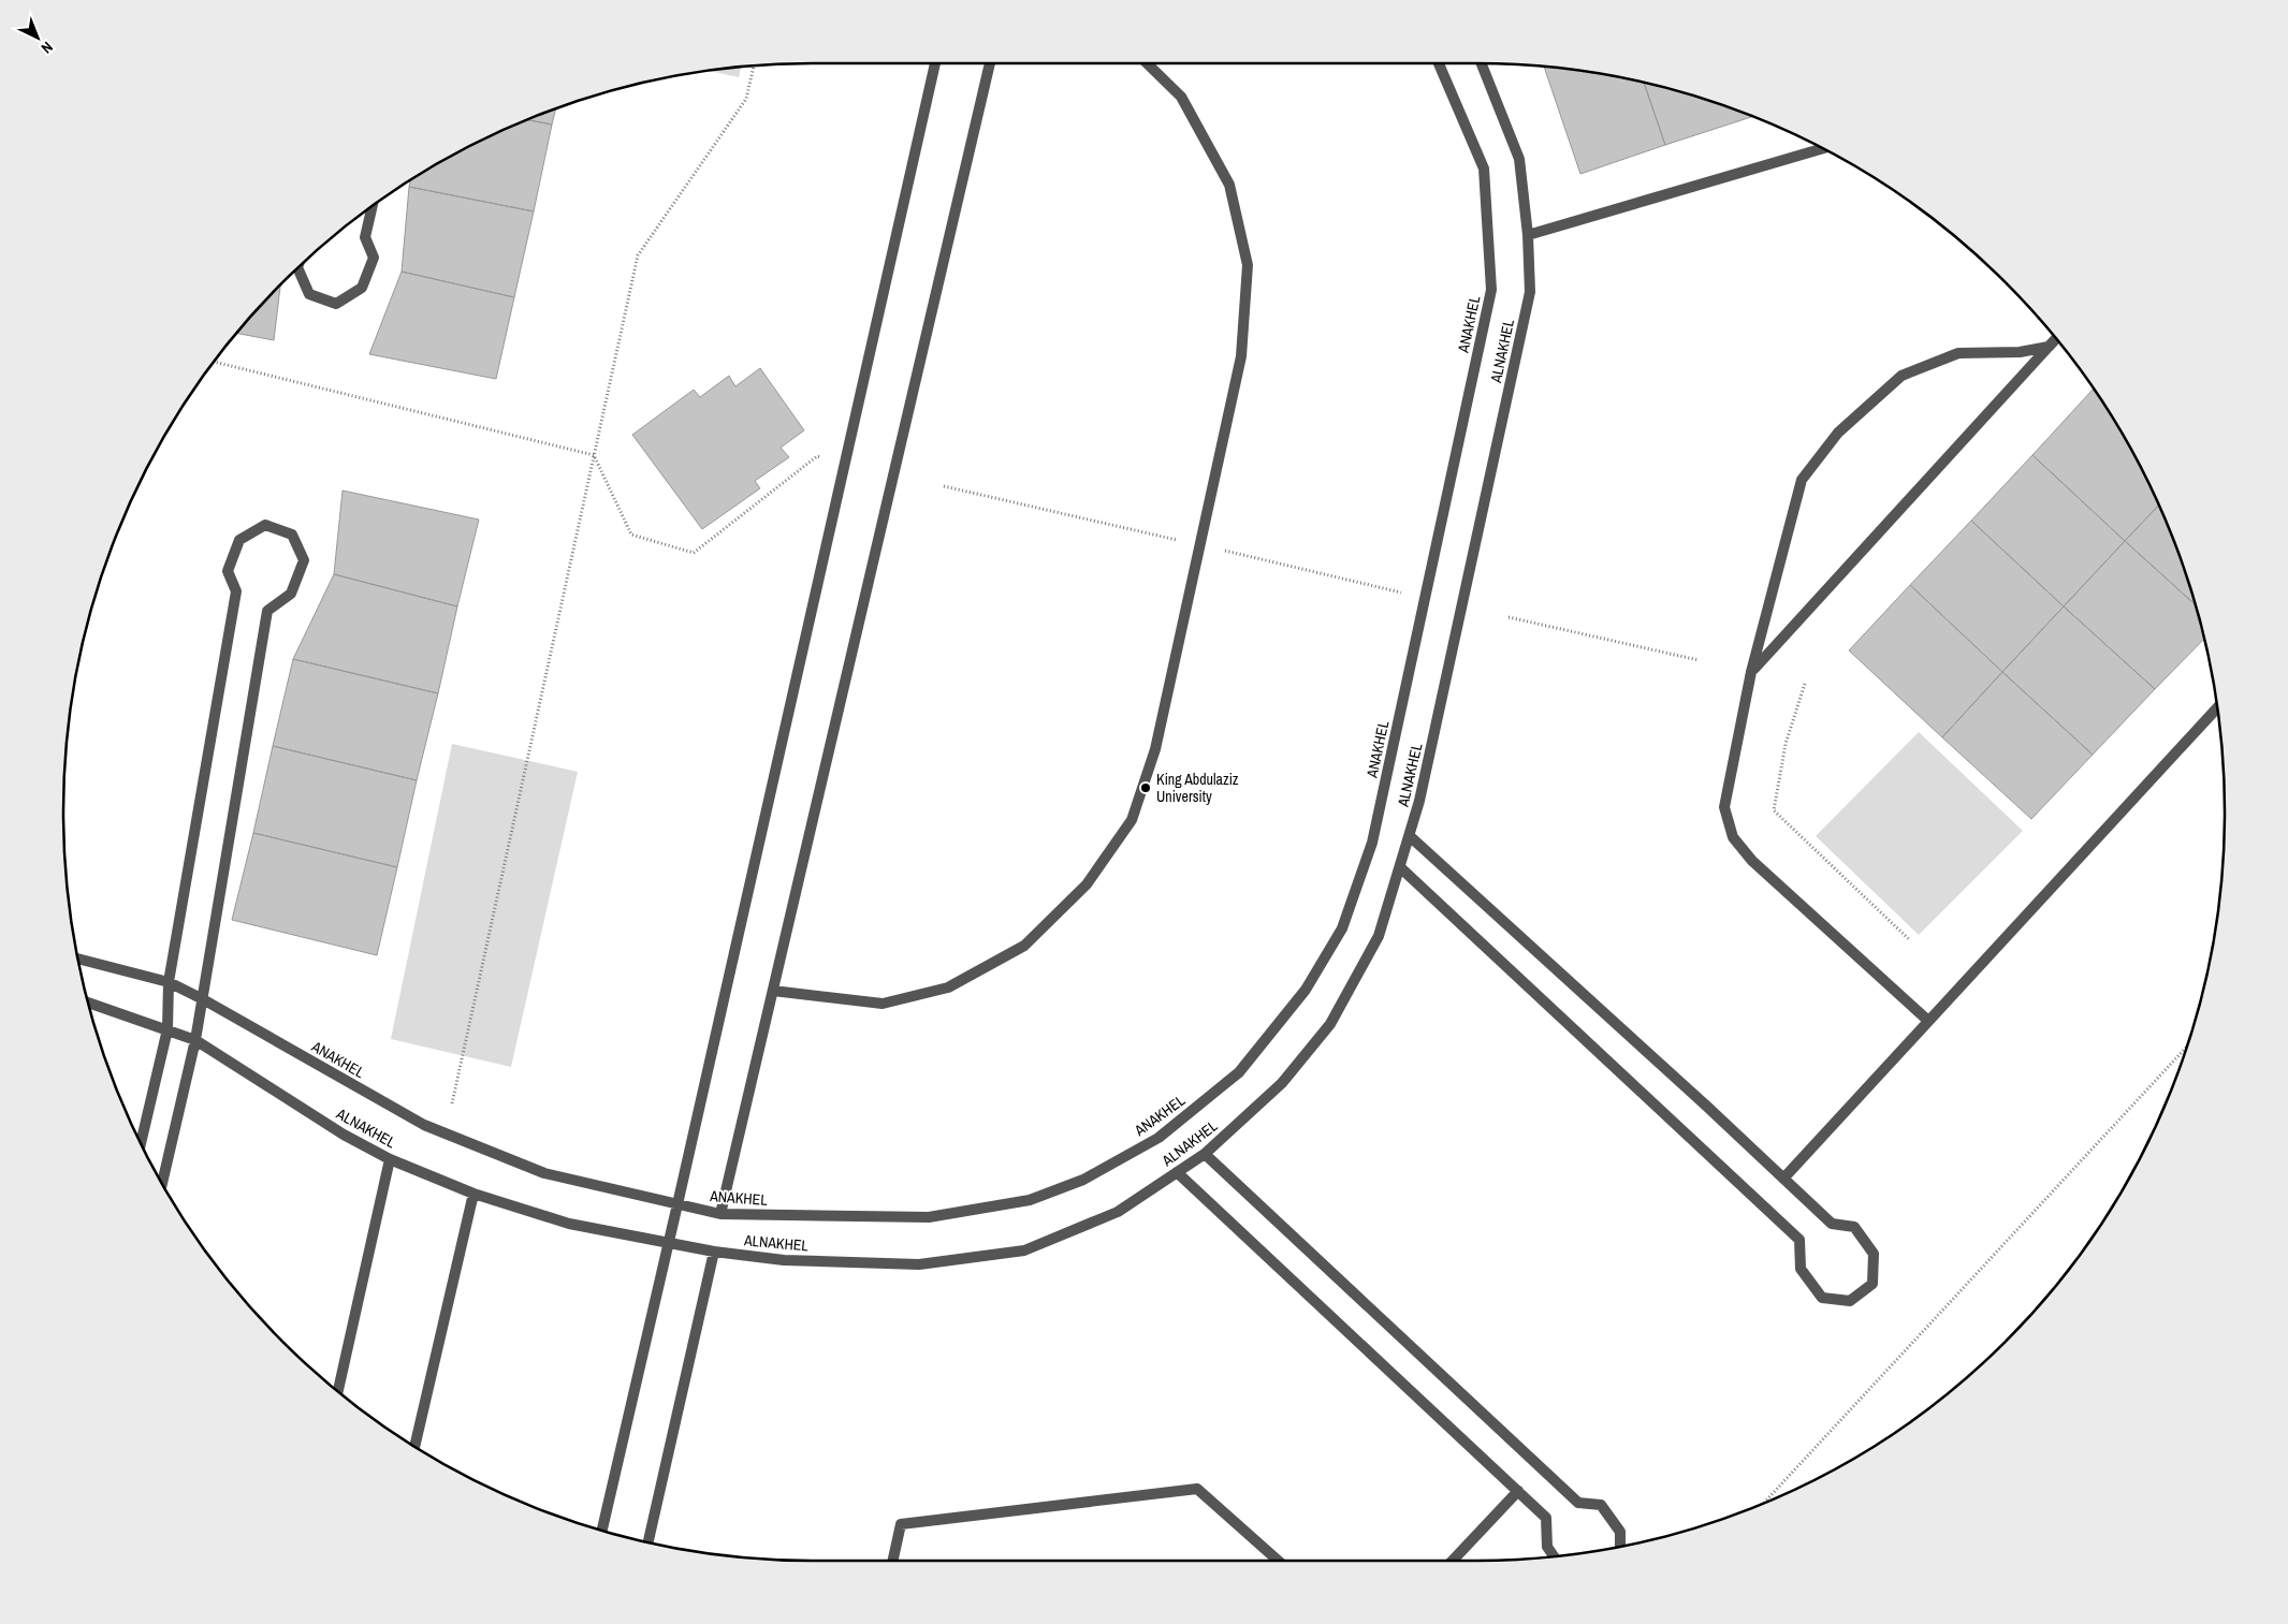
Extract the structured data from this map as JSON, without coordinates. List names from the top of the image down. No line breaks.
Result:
{"streets":{"street":["ANAKHEL","ALNAKHEL"]},"places":["King Abdulaziz University"],"north":"bottom right"}
